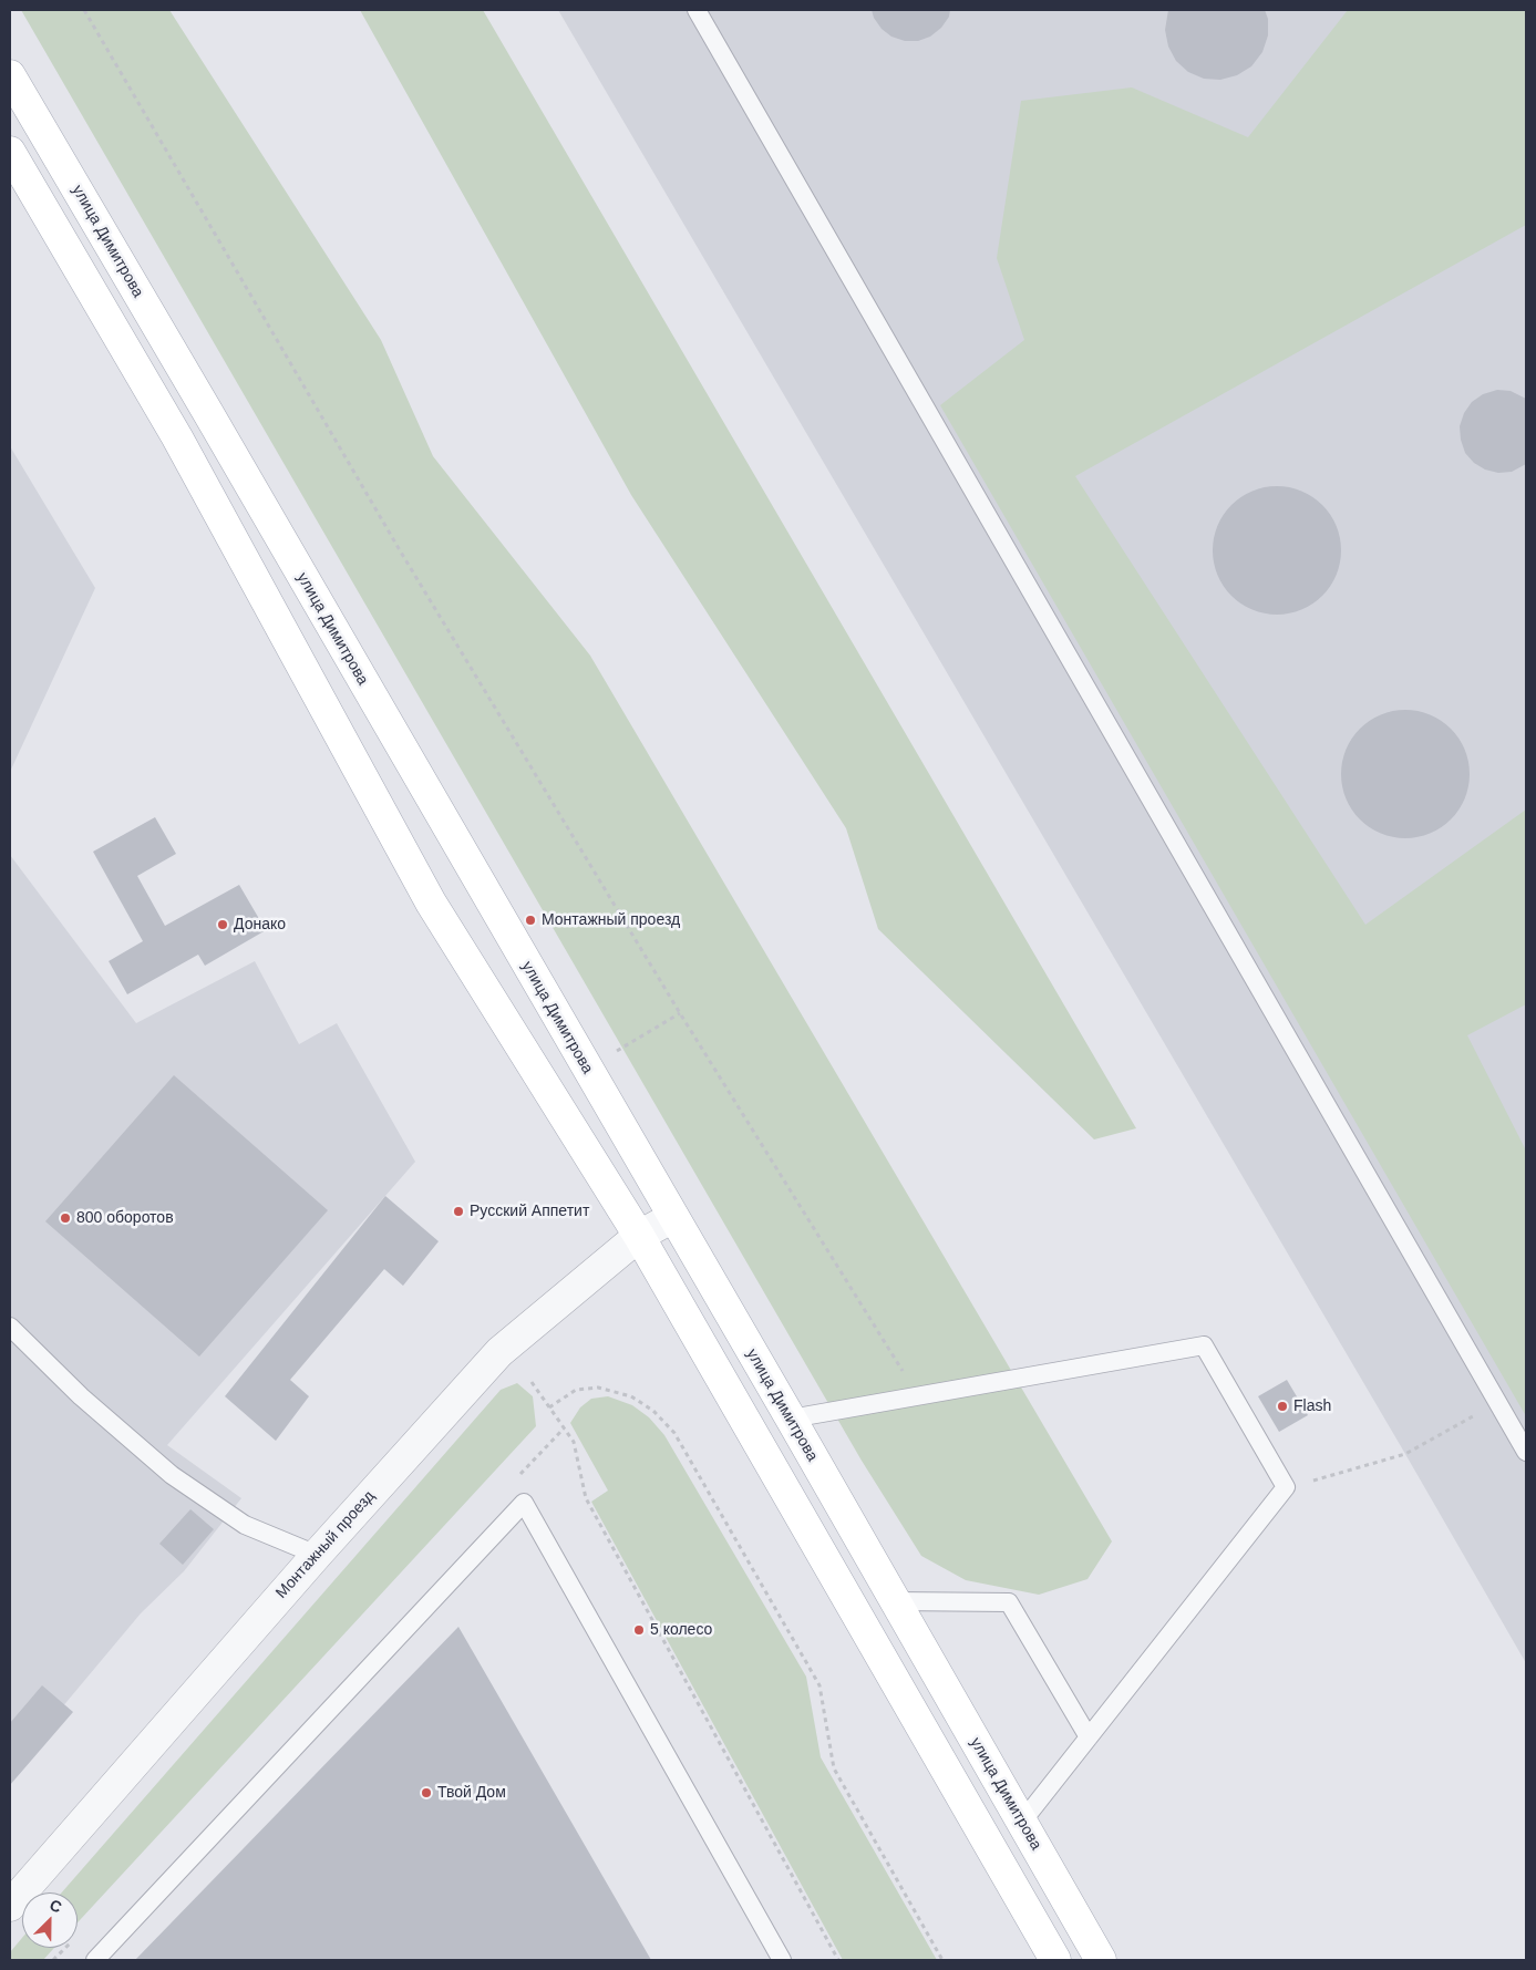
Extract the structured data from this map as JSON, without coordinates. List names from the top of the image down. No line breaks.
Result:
{"streets":{"main road":["улица Димитрова"],"street":["Монтажный проезд"]},"crossings":[["улица Димитрова","Монтажный проезд"]],"places":["Монтажный проезд","Донако","Русский Аппетит","800 оборотов","Flash","5 колесо","Твой Дом"],"north":"top right"}
